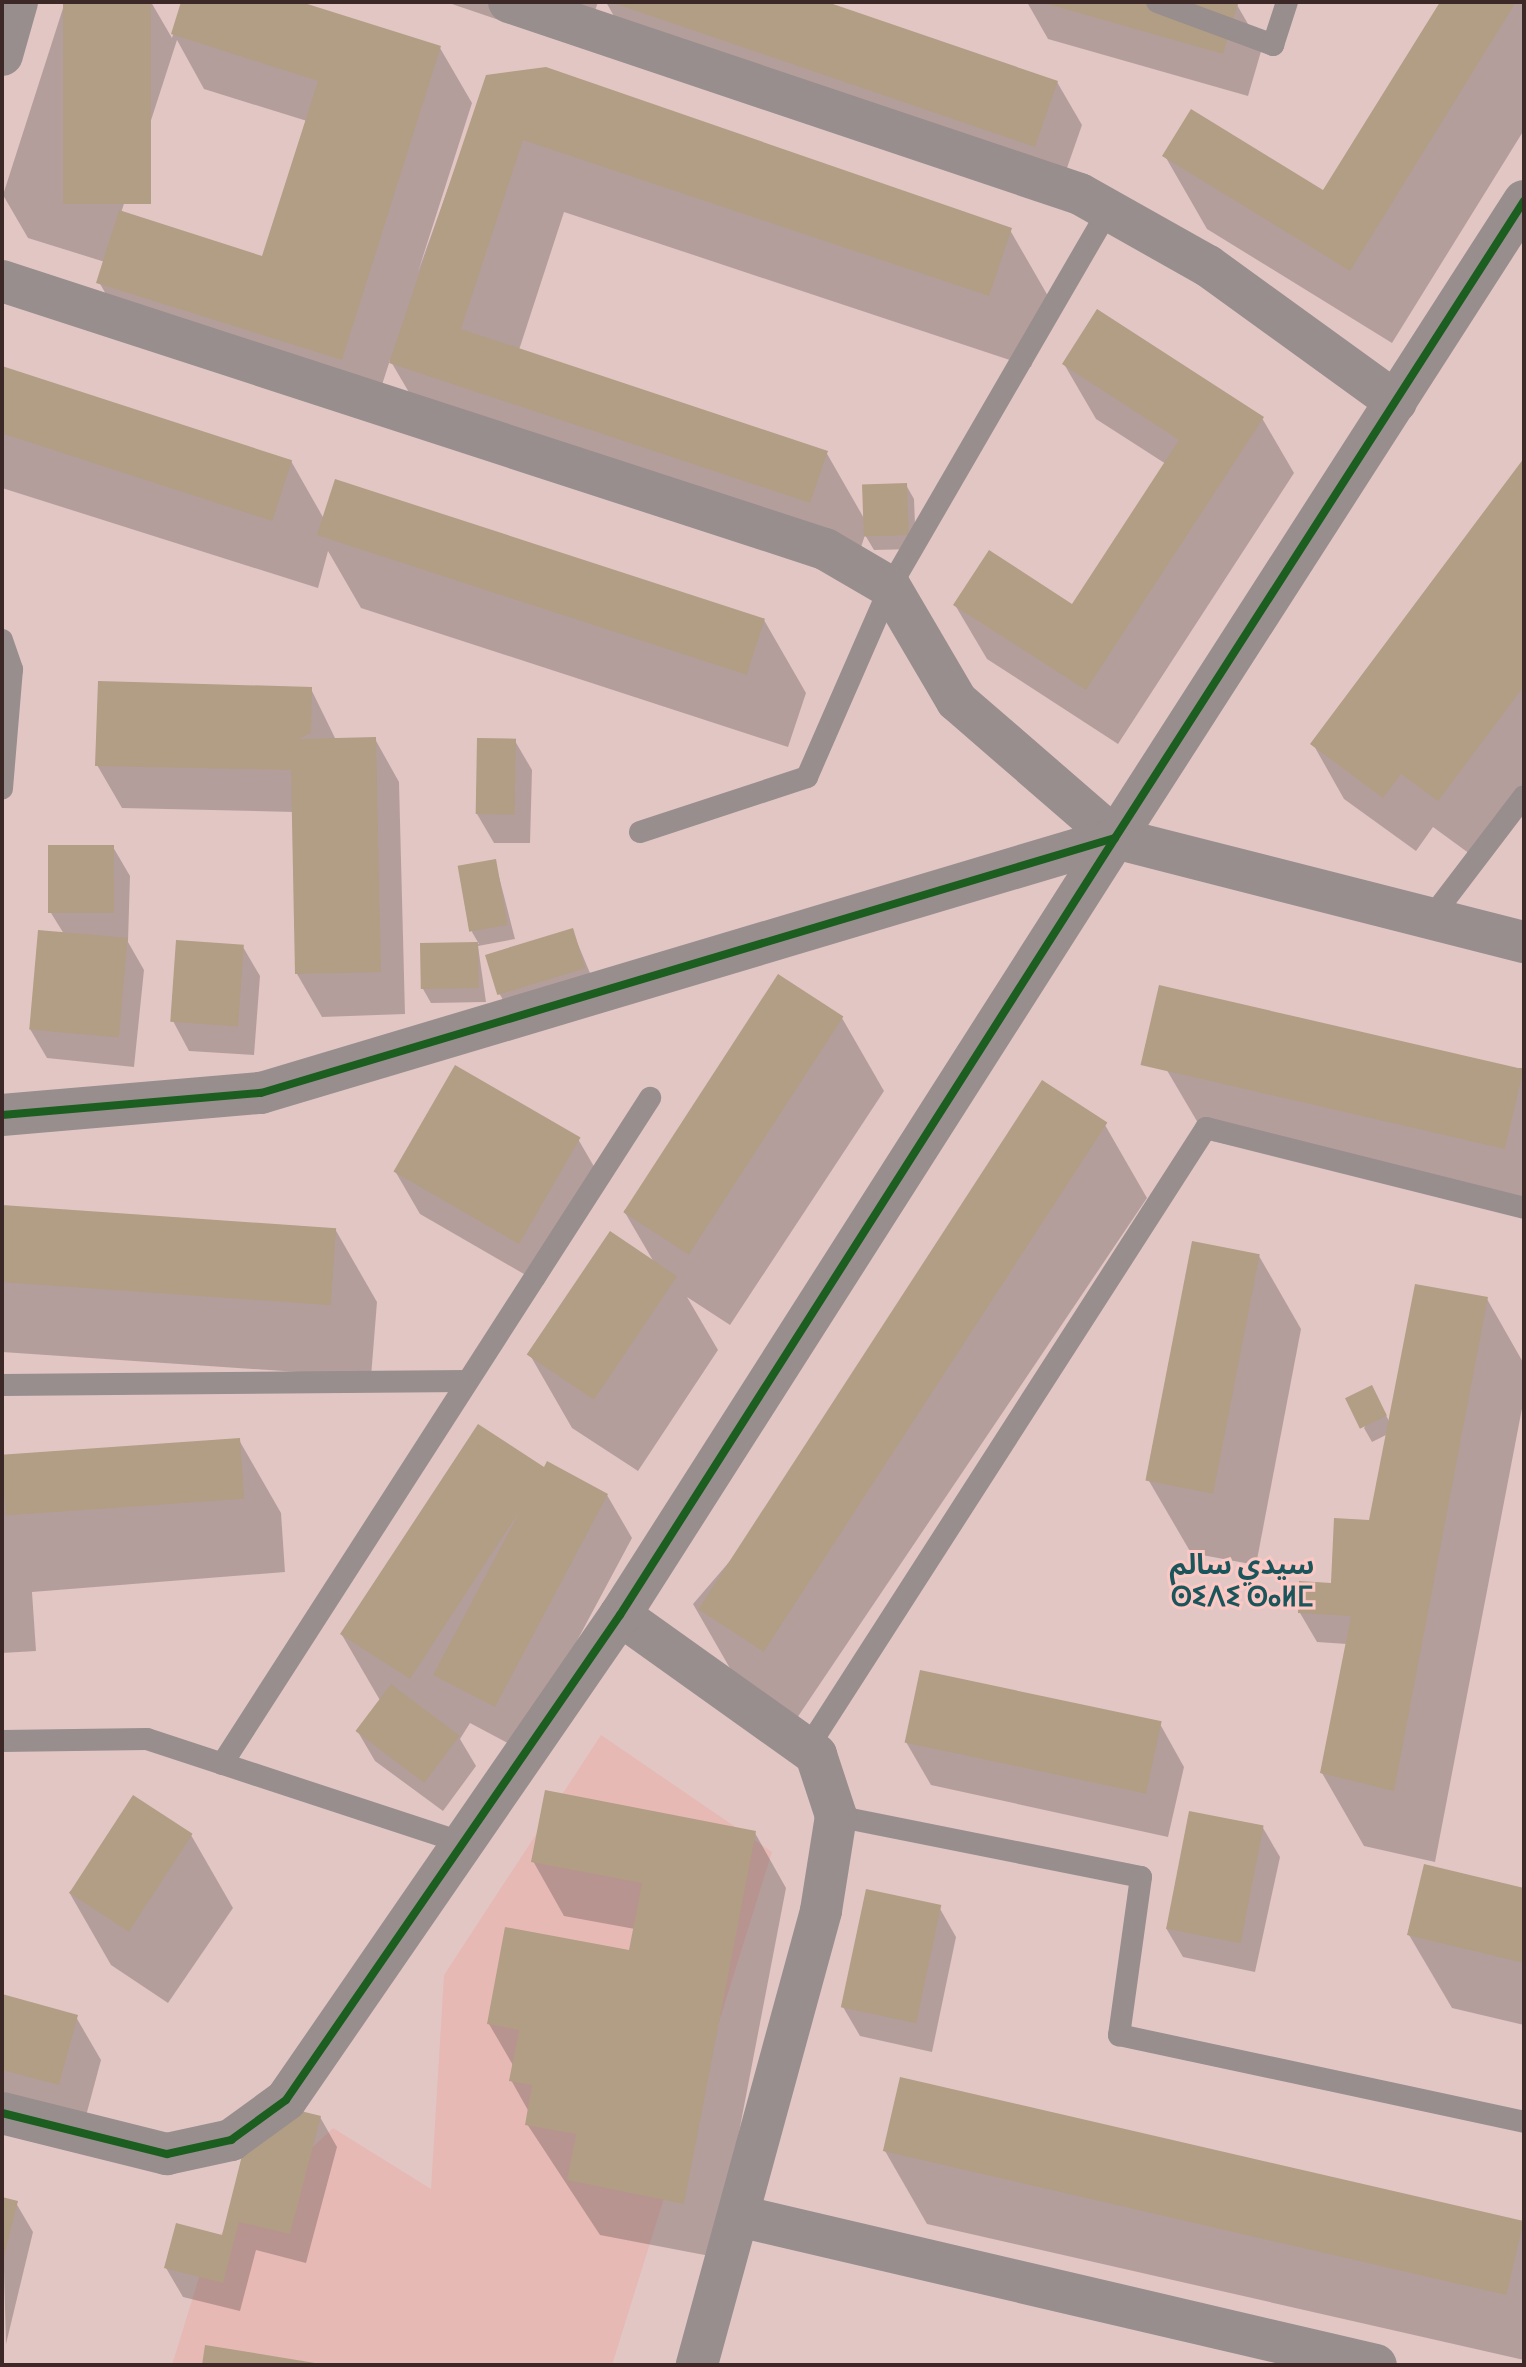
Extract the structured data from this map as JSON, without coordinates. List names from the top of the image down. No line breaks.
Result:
{"districts":["سيدي سالم ⵙⵉⴷⵉ ⵙⴰⵍⵎ"]}
